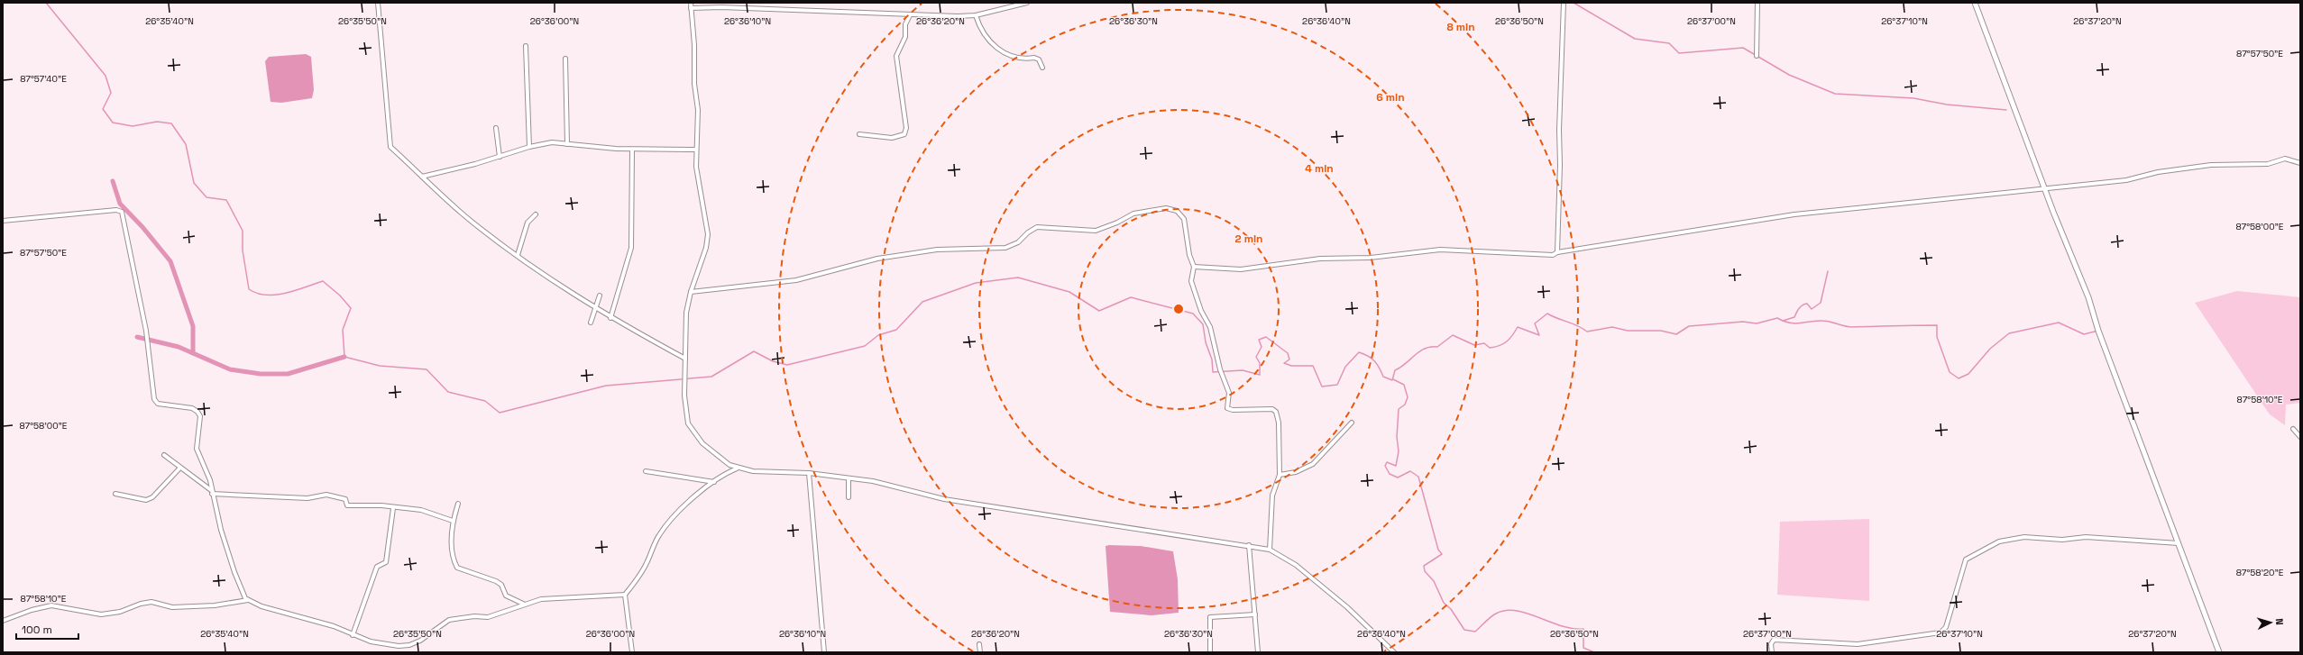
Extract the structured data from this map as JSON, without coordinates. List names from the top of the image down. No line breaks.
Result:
{"scale_bar":"100 m","north":"right","coordinates":["26°35'40\"N","26°35'50\"N","26°36'00\"N","26°36'10\"N","26°36'20\"N","26°36'30\"N","26°36'40\"N","26°36'50\"N","26°37'00\"N","26°37'10\"N","26°37'20\"N","87°57'50\"E","87°57'40\"E","87°58'00\"E","87°58'10\"E","87°58'20\"E"],"rings":["8 min","6 min","4 min","2 min"]}
